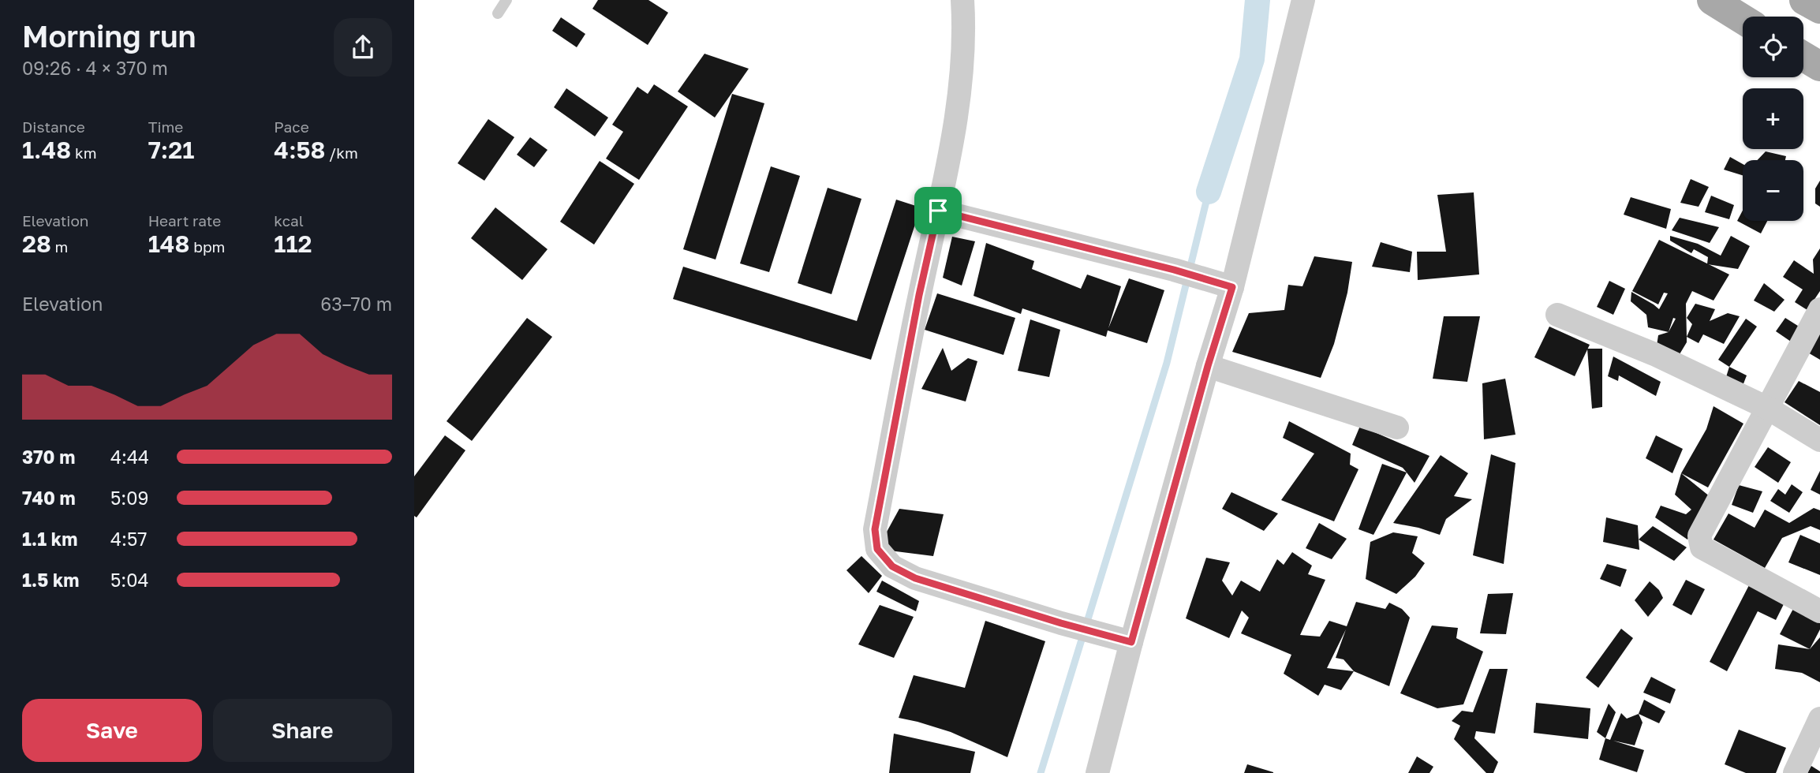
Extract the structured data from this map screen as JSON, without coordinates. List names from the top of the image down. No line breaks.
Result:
{"page":{"heading":["Morning run","09:26 · 4 × 370 m"],"map_buttons":["+","−"],"stats":[["Distance","1.48 km"],["Time","7:21"],["Pace","4:58 /km"],["Elevation","28 m"],["Heart rate","148 bpm"],["kcal","112"]],"chart":["Elevation","63–70 m"],"list":[{"name":"370 m","note":"4:44"},{"name":"740 m","note":"5:09"},{"name":"1.1 km","note":"4:57"},{"name":"1.5 km","note":"5:04"}],"buttons":["Save","Share"]}}
